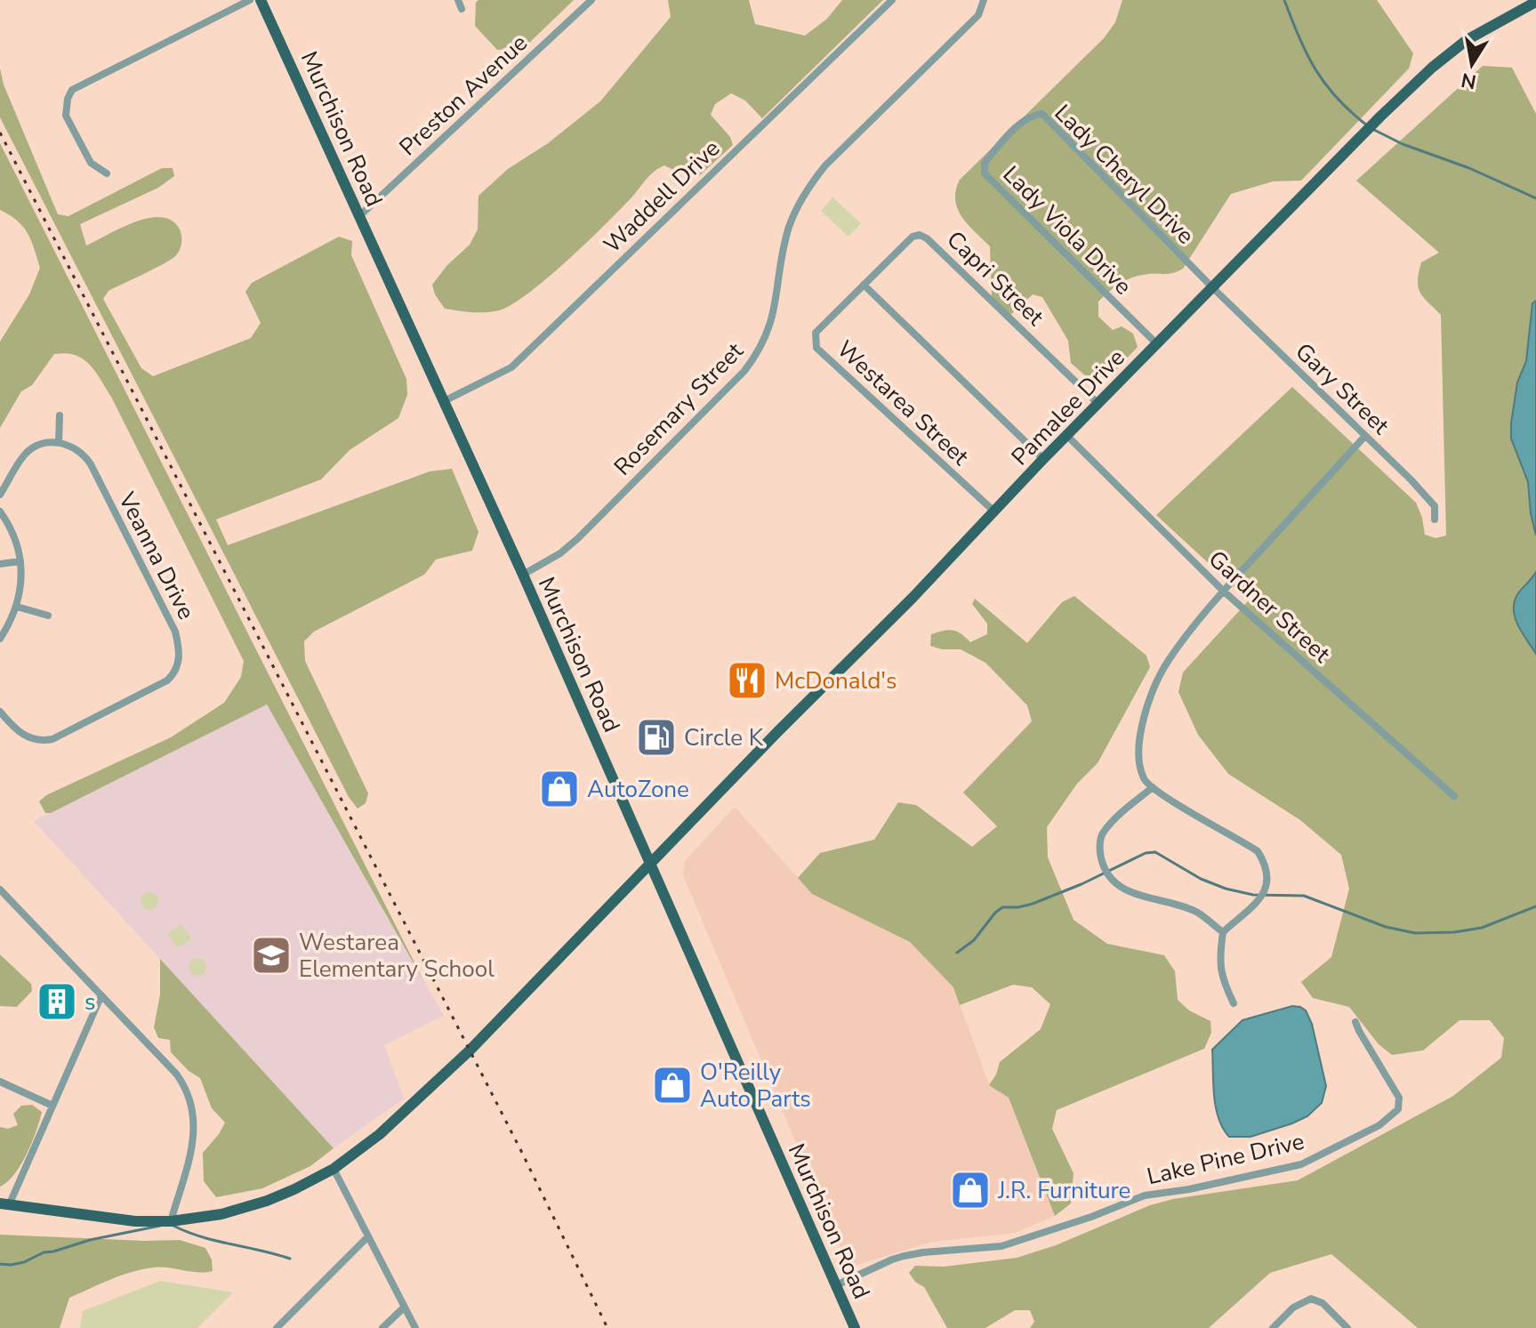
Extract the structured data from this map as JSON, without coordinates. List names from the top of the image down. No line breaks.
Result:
{"streets":{"main road":["Murchison Road","Pamalee Drive"],"street":["Preston Avenue","Lady Cheryl Drive","Waddell Drive","Lady Viola Drive","Capri Street","Gary Street","Westarea Street","Rosemary Street","Veanna Drive","Gardner Street","Lake Pine Drive"]},"crossings":[["Preston Avenue","Murchison Road"],["Murchison Road","Waddell Drive"],["Murchison Road","Pamalee Drive"],["Murchison Road","Rosemary Street"],["Murchison Road","Lake Pine Drive"],["Lady Cheryl Drive","Lady Viola Drive"],["Lady Cheryl Drive","Gary Street"],["Lady Cheryl Drive","Pamalee Drive"],["Lady Viola Drive","Pamalee Drive"],["Capri Street","Westarea Street"],["Capri Street","Pamalee Drive"],["Gary Street","Pamalee Drive"],["Westarea Street","Pamalee Drive"],["Pamalee Drive","Gardner Street"]],"places":{"restaurant":["McDonald's"],"fuel station":["Circle K"],"shop":["AutoZone","O'Reilly Auto Parts","J.R. Furniture"],"school or university":["Westarea Elementary School"],"building":["s"]},"north":"bottom"}
